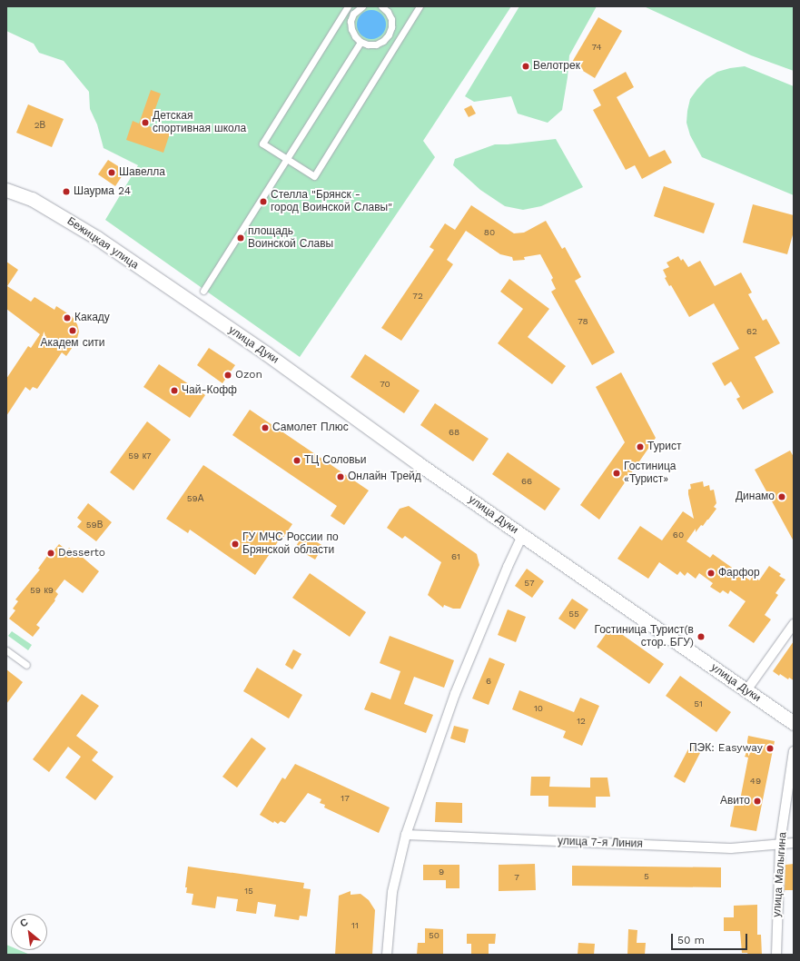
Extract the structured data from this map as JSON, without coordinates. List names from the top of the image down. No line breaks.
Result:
{"streets":{"main road":["Бежицкая улица","улица Дуки"],"street":["улица 7-я Линия","улица Малыгина"]},"crossings":[["Бежицкая улица","улица Дуки"],["улица 7-я Линия","улица Малыгина"]],"places":["Велотрек","Детская спортивная школа","Шавелла","Шаурма 24","Стелла \"Брянск - город Воинской Славы\"","площадь Воинской Славы","Какаду","Академ сити","Ozon","Чай-Кофф","Самолет Плюс","Турист","ТЦ Соловьи","Гостиница «Турист»","Онлайн Трейд","Динамо","ГУ МЧС России по Брянской области","Desserto","Фарфор","Гостиница Турист(в стор. БГУ)","ПЭК: Easyway","Авито"],"house_numbers":["74","2В","80","72","78","62","70","68","59 к7","66","59А","59В","60","61","57","59 к9","55","6","51","10","12","49","17","9","5","7","15","11","50"],"scale_bar":"50 m","north":"top left"}
